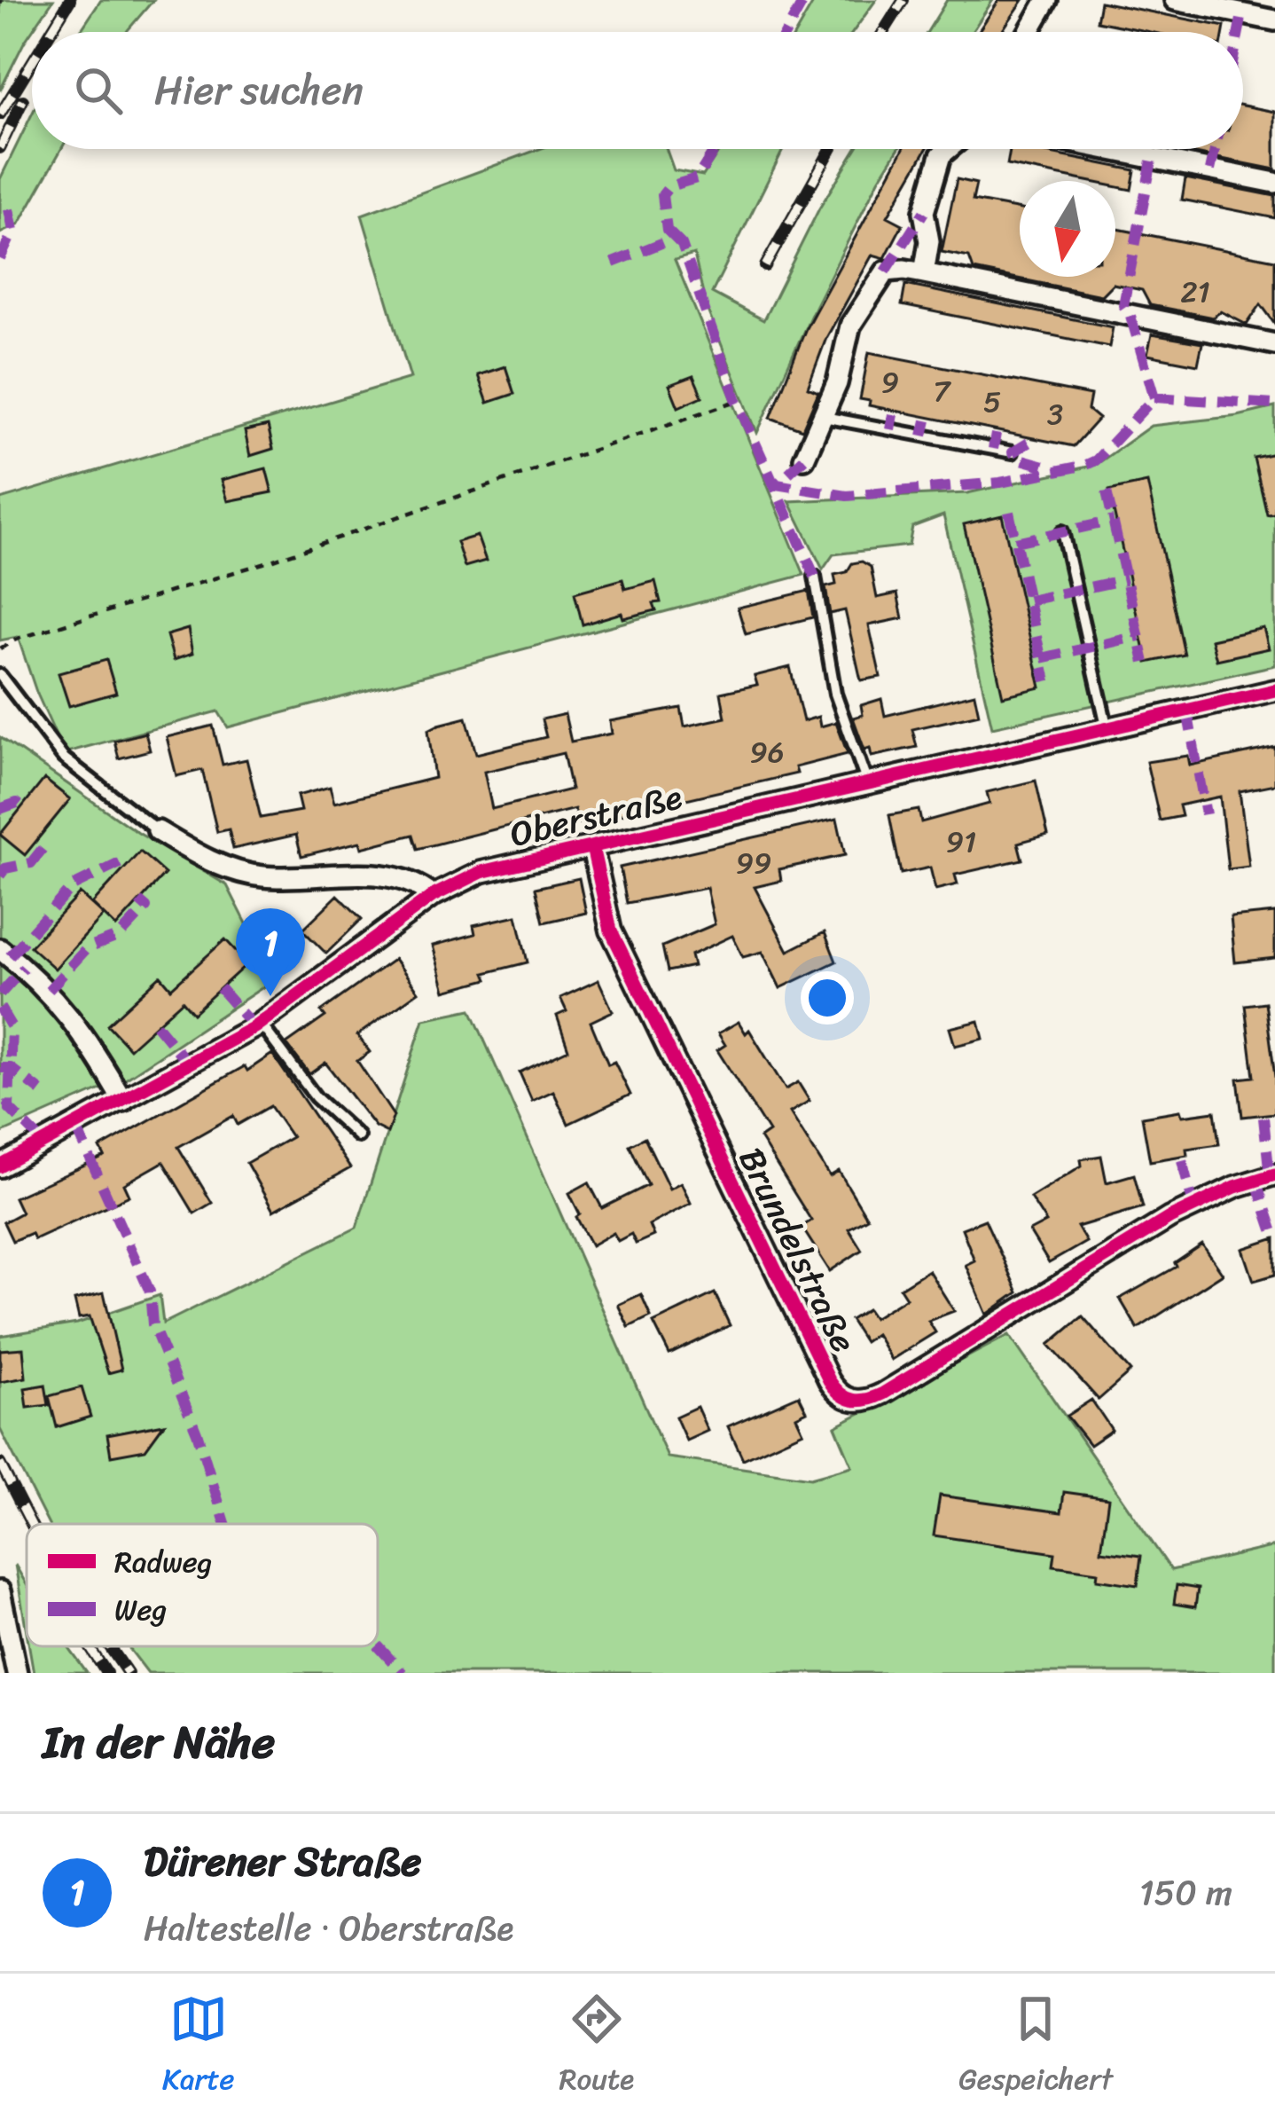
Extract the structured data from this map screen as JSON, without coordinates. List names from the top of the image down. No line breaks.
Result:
{"streets":{"street":["Oberstraße","Brundelstraße"]},"crossings":[["Oberstraße","Brundelstraße"]],"house_numbers":["21","9","7","5","3","96","91","99"],"legend":["Radweg","Weg"],"north":"bottom","page":{"search":"Hier suchen","pins":"1","heading":"In der Nähe","list":[{"mark":"1","name":"Dürener Straße","note":"Haltestelle · Oberstraße","value":"150 m"}],"nav":["Karte","Route","Gespeichert"]}}
